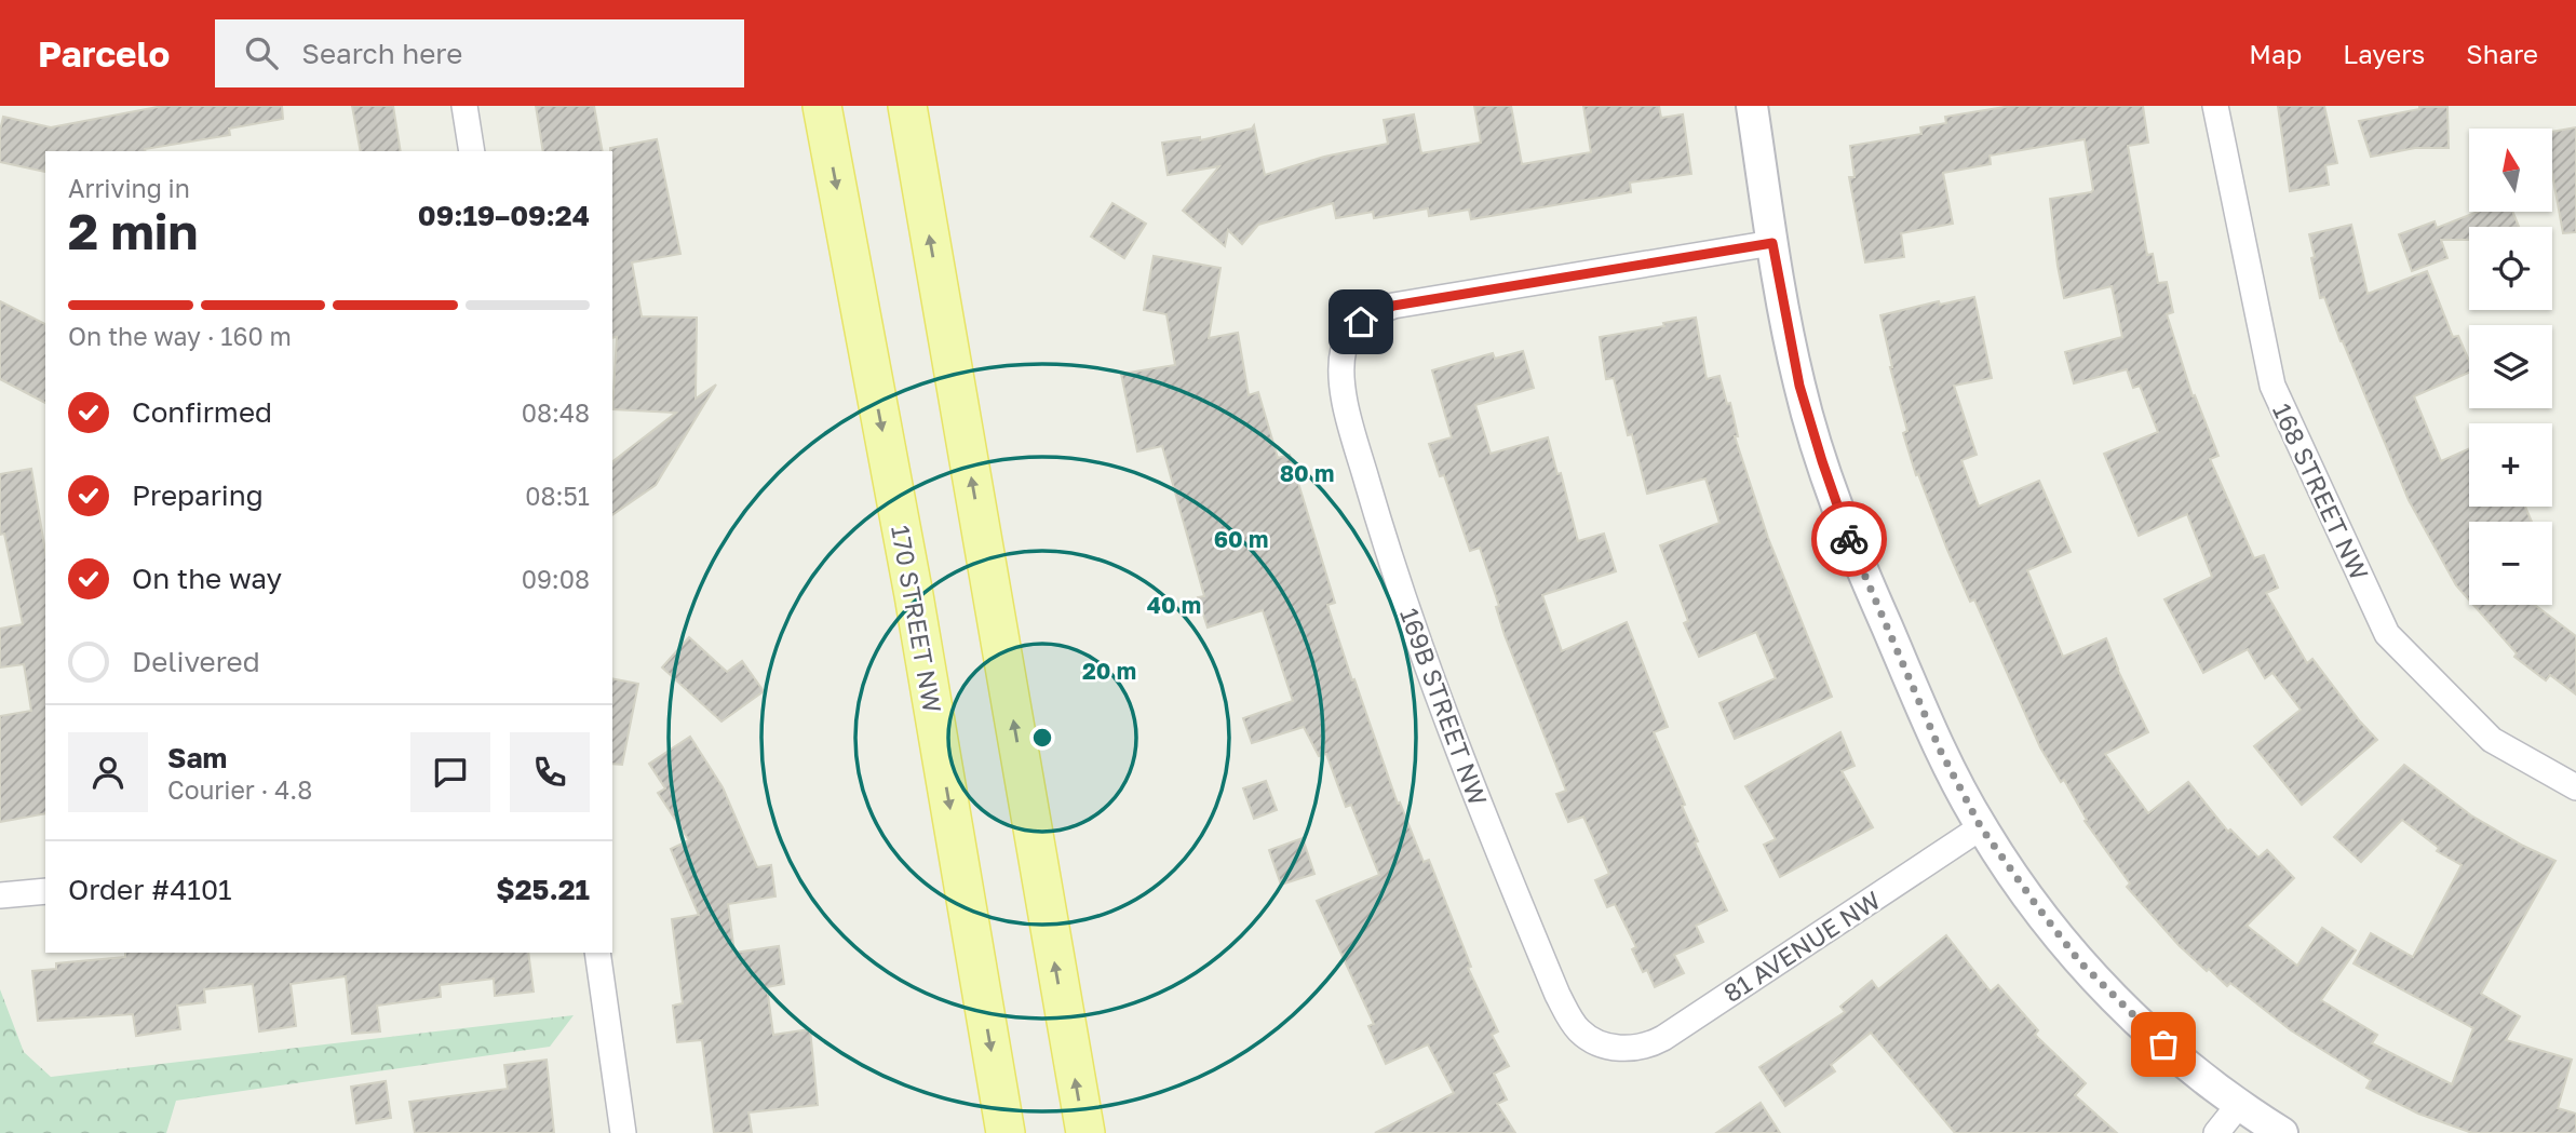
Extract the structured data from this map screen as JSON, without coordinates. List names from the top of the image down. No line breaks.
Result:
{"streets":{"main road":["170 STREET NW"],"street":["168 STREET NW","169B STREET NW","81 AVENUE NW"]},"crossings":[["169B STREET NW","81 AVENUE NW"]],"north":"top","page":{"header":"Parcelo","search":"Search here","nav":["Map","Layers","Share"],"map_buttons":["+","−"],"heading":["2 min","Arriving in","09:19–09:24"],"panel":["Sam","Courier · 4.8","Order #4101","$25.21"],"bar":"On the way · 160 m","list":[["Confirmed","08:48"],["Preparing","08:51"],["On the way","09:08"],"Delivered"]},"rings":["80 m","60 m","40 m","20 m"]}
